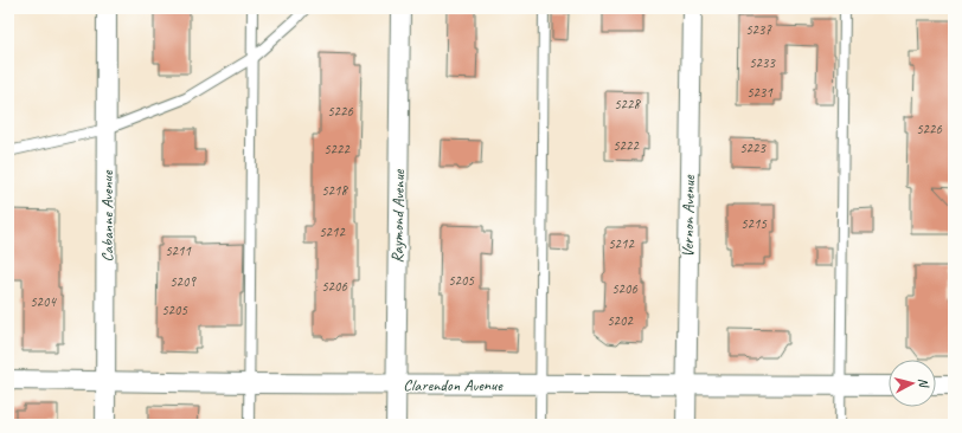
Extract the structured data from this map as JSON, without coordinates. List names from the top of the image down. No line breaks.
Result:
{"streets":{"street":["Cabanne Avenue","Raymond Avenue","Vernon Avenue","Clarendon Avenue"]},"crossings":[["Cabanne Avenue","Clarendon Avenue"],["Raymond Avenue","Clarendon Avenue"],["Vernon Avenue","Clarendon Avenue"]],"house_numbers":["5237","5233","5231","5228","5226","5226","5222","5223","5222","5218","5215","5212","5212","5211","5205","5209","5206","5206","5204","5205","5202"],"north":"right"}
